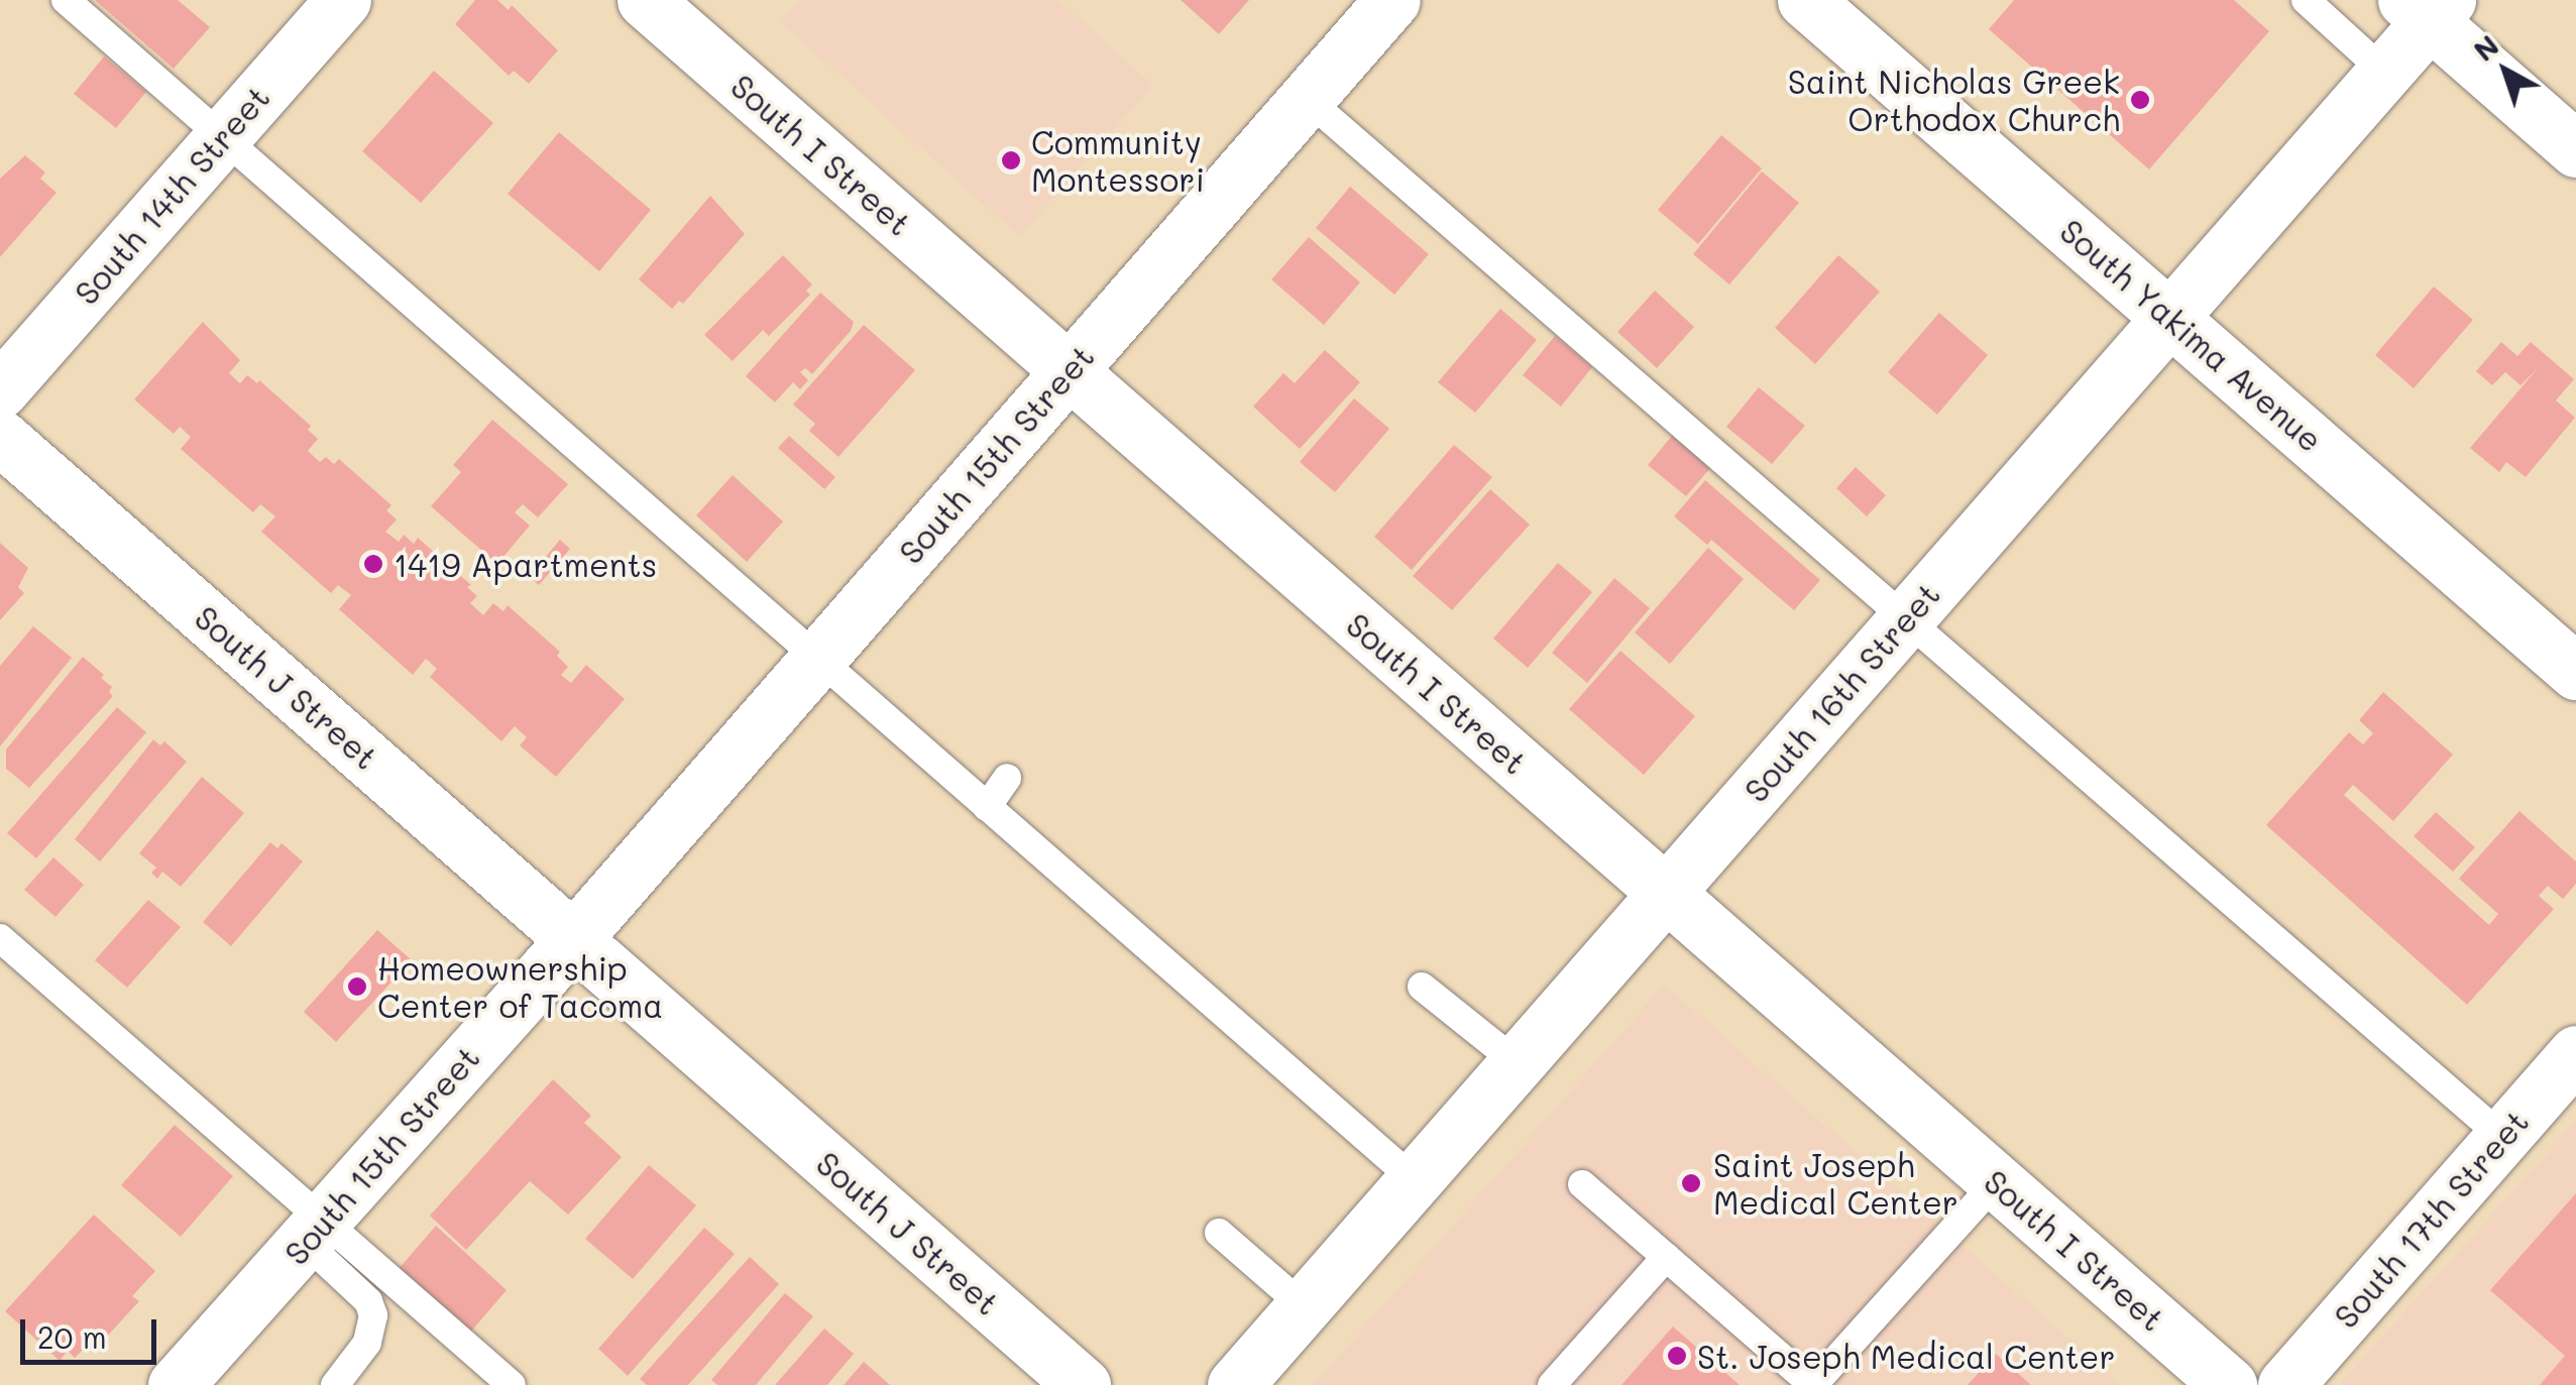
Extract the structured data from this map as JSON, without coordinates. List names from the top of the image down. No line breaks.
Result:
{"streets":{"street":["South I Street","South 14th Street","South Yakima Avenue","South 15th Street","South J Street","South 16th Street","South 17th Street"]},"crossings":[["South I Street","South 15th Street"],["South I Street","South 16th Street"],["South Yakima Avenue","South 16th Street"],["South 15th Street","South J Street"]],"places":["Saint Nicholas Greek Orthodox Church","Community Montessori","1419 Apartments","Homeownership Center of Tacoma","Saint Joseph Medical Center","St. Joseph Medical Center"],"scale_bar":"20 m","north":"top left"}
